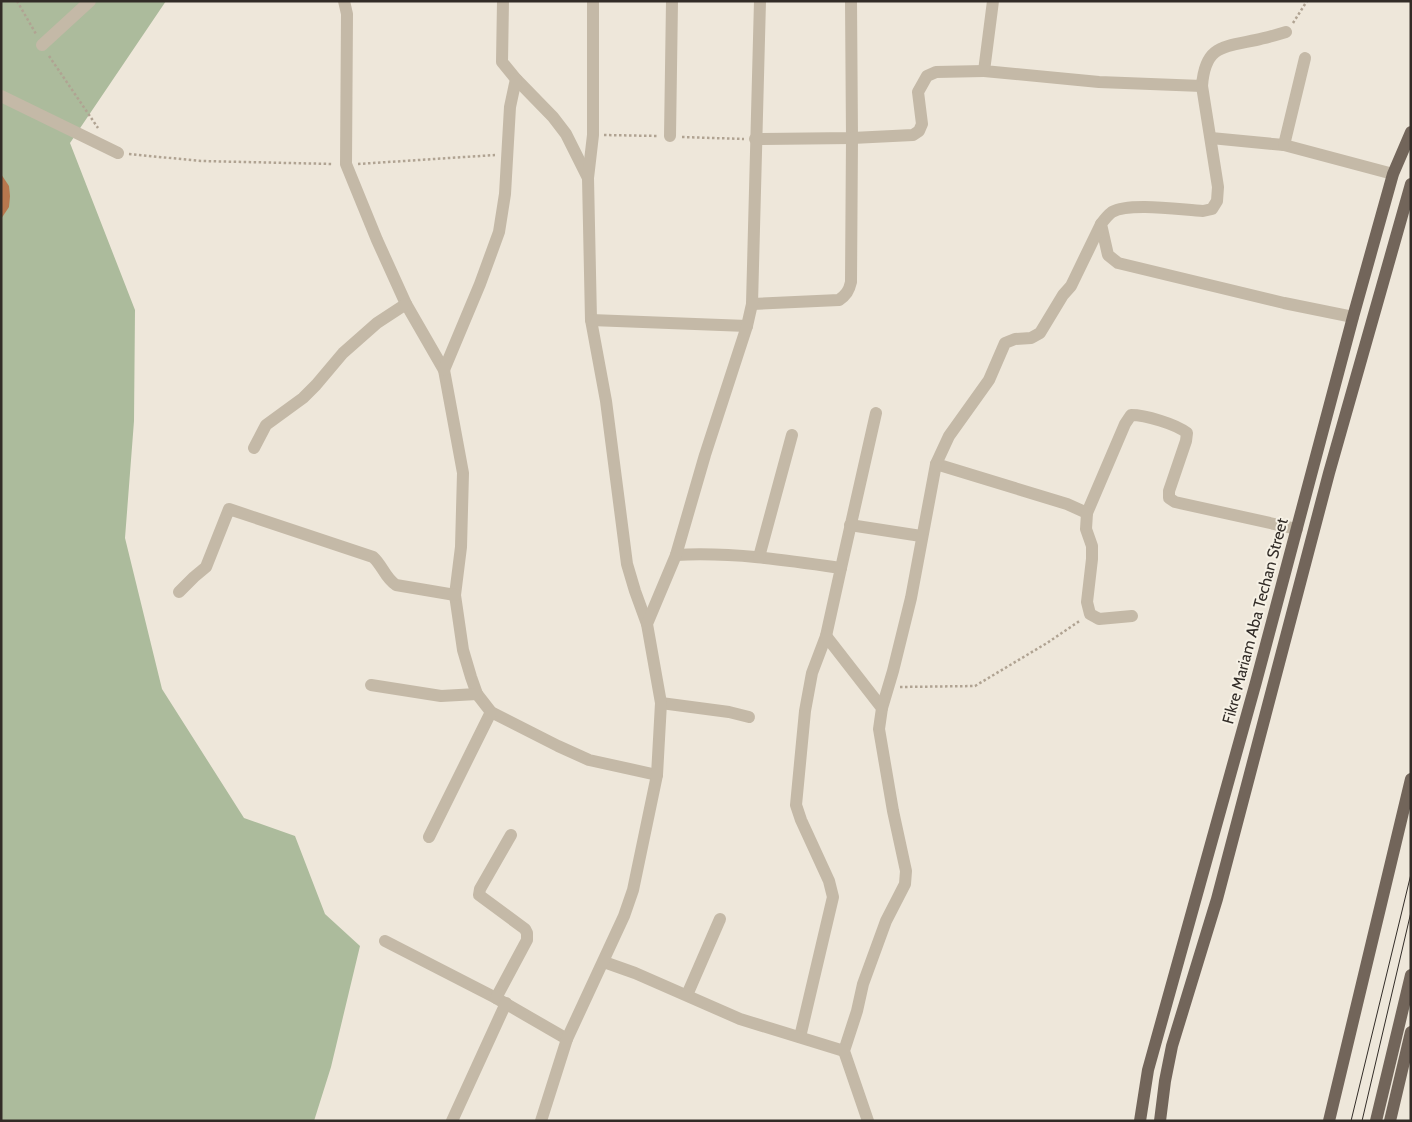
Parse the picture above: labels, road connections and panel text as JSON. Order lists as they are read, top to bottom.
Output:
{
  "streets": {
    "main road": ["Fikre Mariam Aba Techan Street"]
  }
}
